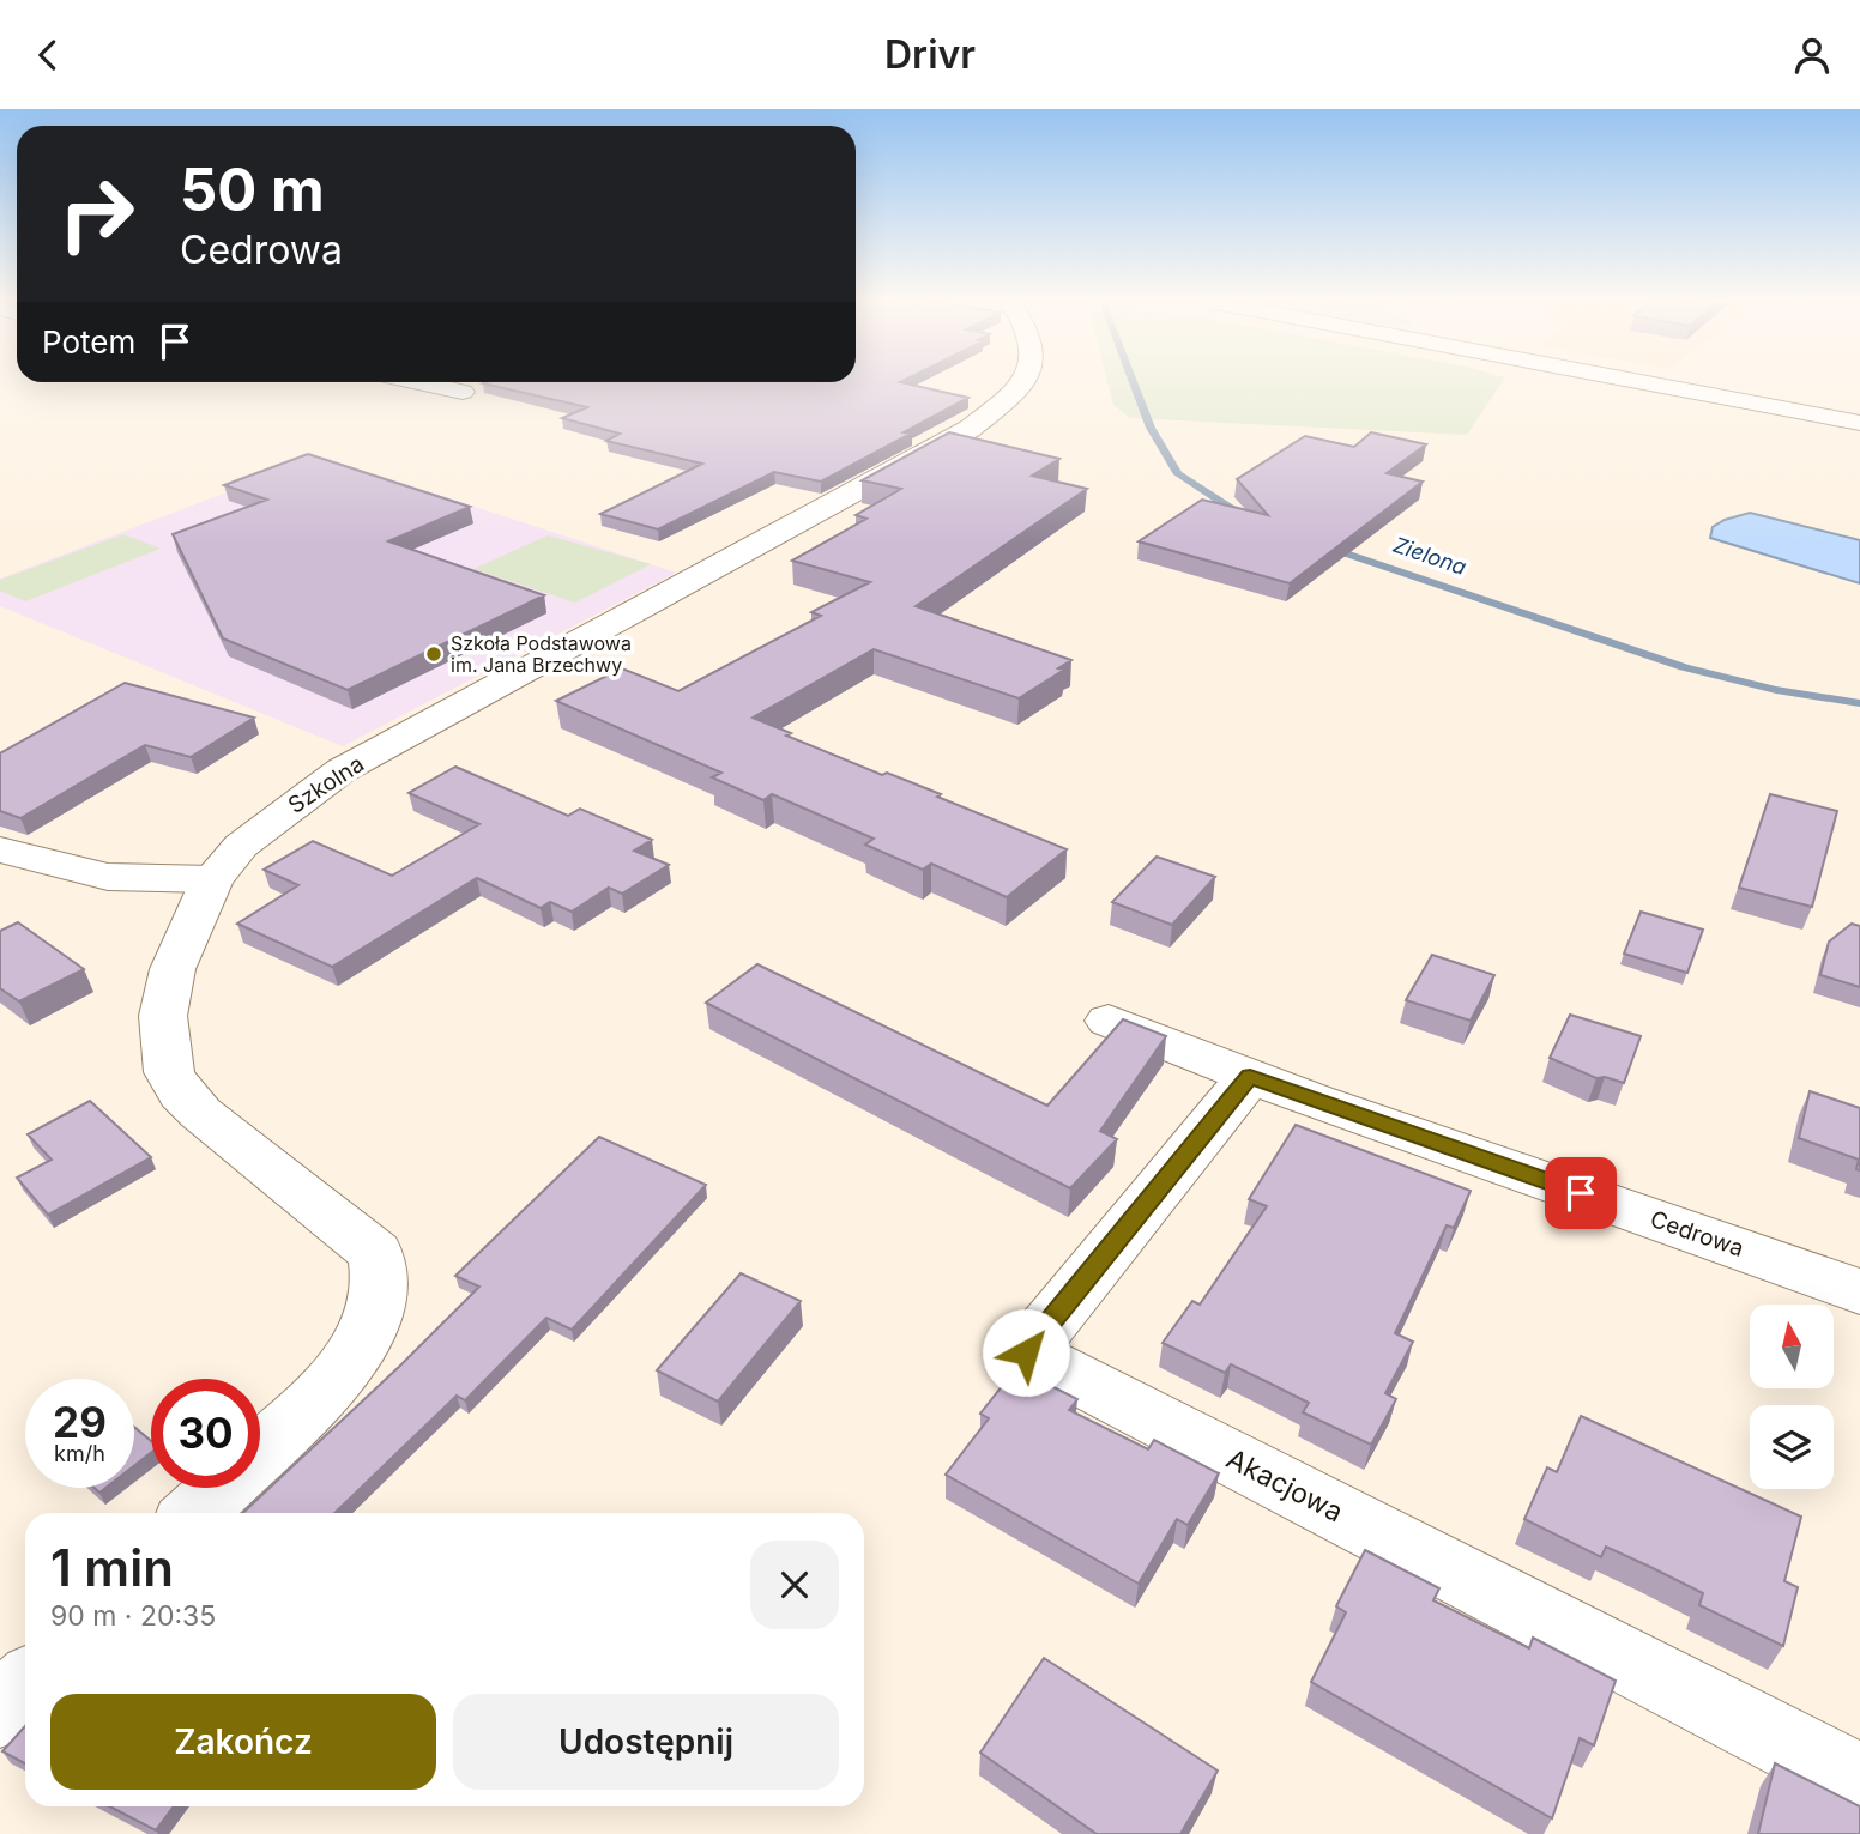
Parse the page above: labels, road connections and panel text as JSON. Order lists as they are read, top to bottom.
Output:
{
  "streets": {
    "street": ["Szkolna", "Cedrowa", "Akacjowa"]
  },
  "crossings": [
    ["Cedrowa", "Akacjowa"]
  ],
  "water": ["Zielona"],
  "places": ["Szkoła Podstawowa im. Jana Brzechwy"],
  "north": "top",
  "page": {
    "header": "Drivr",
    "turn": ["50 m", "Cedrowa"],
    "then": "Potem",
    "speed": "29 km/h",
    "limit": "30",
    "heading": ["1 min", "90 m · 20:35"],
    "buttons": ["Zakończ", "Udostępnij"]
  }
}
